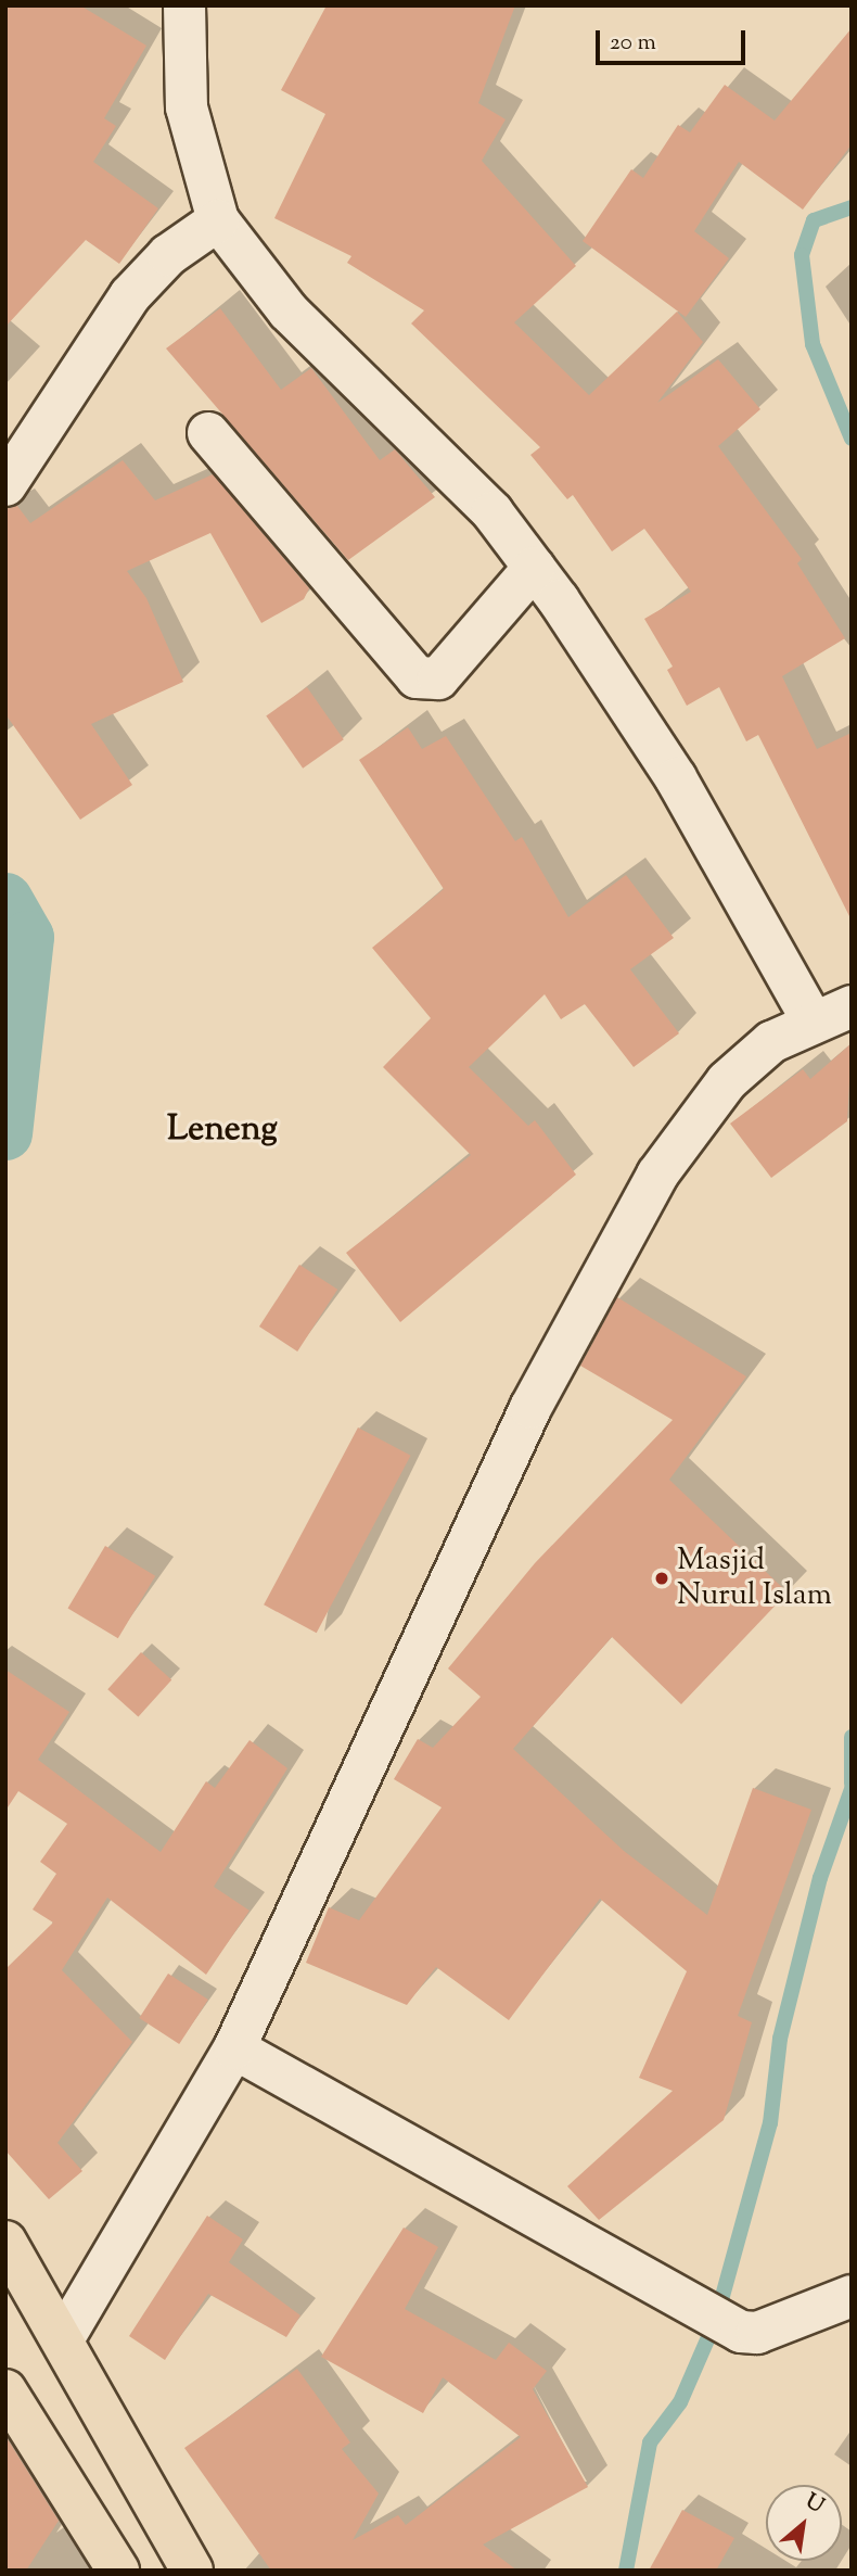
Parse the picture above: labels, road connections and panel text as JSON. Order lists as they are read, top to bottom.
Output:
{
  "districts": ["Leneng"],
  "places": ["Masjid Nurul Islam"],
  "scale_bar": "20 m",
  "north": "top right"
}
